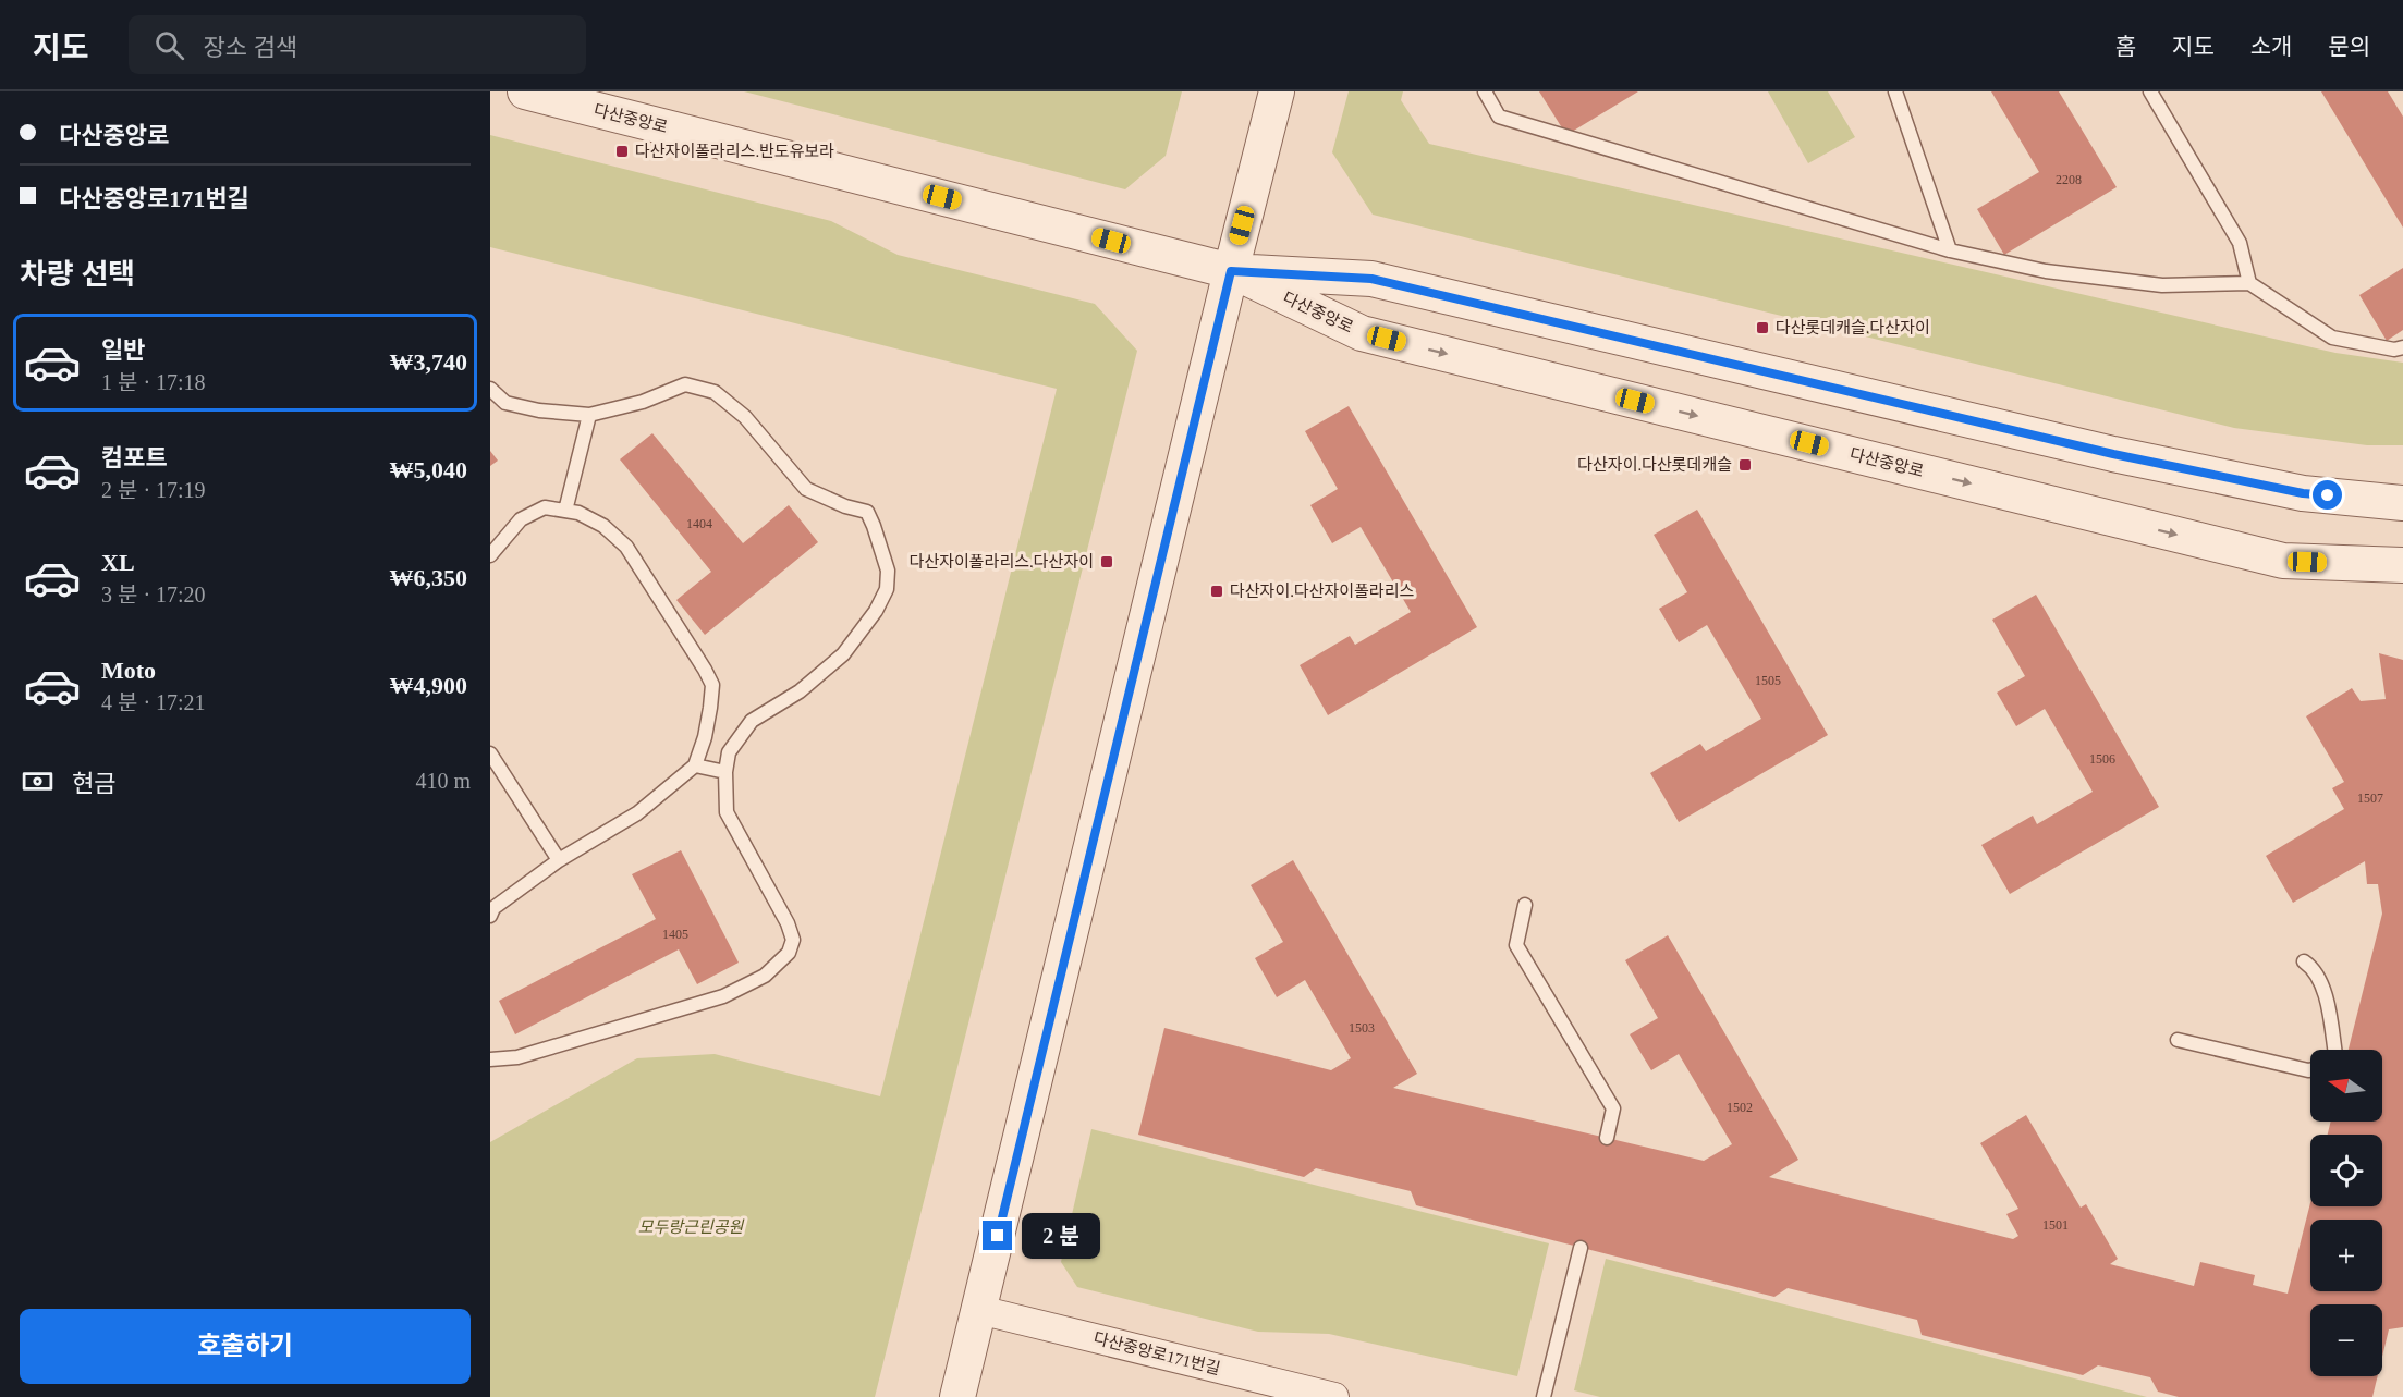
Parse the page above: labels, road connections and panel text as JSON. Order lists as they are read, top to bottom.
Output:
{
  "streets": {
    "street": ["다산중앙로", "다산중앙로171번길"]
  },
  "parks": ["모두랑근린공원"],
  "places": {
    "transit": [
      "다산자이폴라리스.반도유보라",
      "다산롯데캐슬.다산자이",
      "다산자이.다산롯데캐슬",
      "다산자이폴라리스.다산자이",
      "다산자이.다산자이폴라리스"
    ]
  },
  "house_numbers": [
    "2208",
    "1404",
    "1505",
    "1506",
    "1507",
    "1405",
    "1503",
    "1502",
    "1501"
  ],
  "north": "left",
  "page": {
    "header": "지도",
    "search": "장소 검색",
    "nav": [
      "홈",
      "지도",
      "소개",
      "문의"
    ],
    "banner": ["다산중앙로", "다산중앙로171번길"],
    "heading": "차량 선택",
    "list": [
      {
        "name": "일반",
        "note": "1 분 · 17:18",
        "value": "₩3,740"
      },
      {
        "name": "컴포트",
        "note": "2 분 · 17:19",
        "value": "₩5,040"
      },
      {
        "name": "XL",
        "note": "3 분 · 17:20",
        "value": "₩6,350"
      },
      {
        "name": "Moto",
        "note": "4 분 · 17:21",
        "value": "₩4,900"
      }
    ],
    "pay": ["현금", "410 m"],
    "map_buttons": ["+", "−"],
    "bubble": "2 분",
    "buttons": "호출하기"
  }
}
